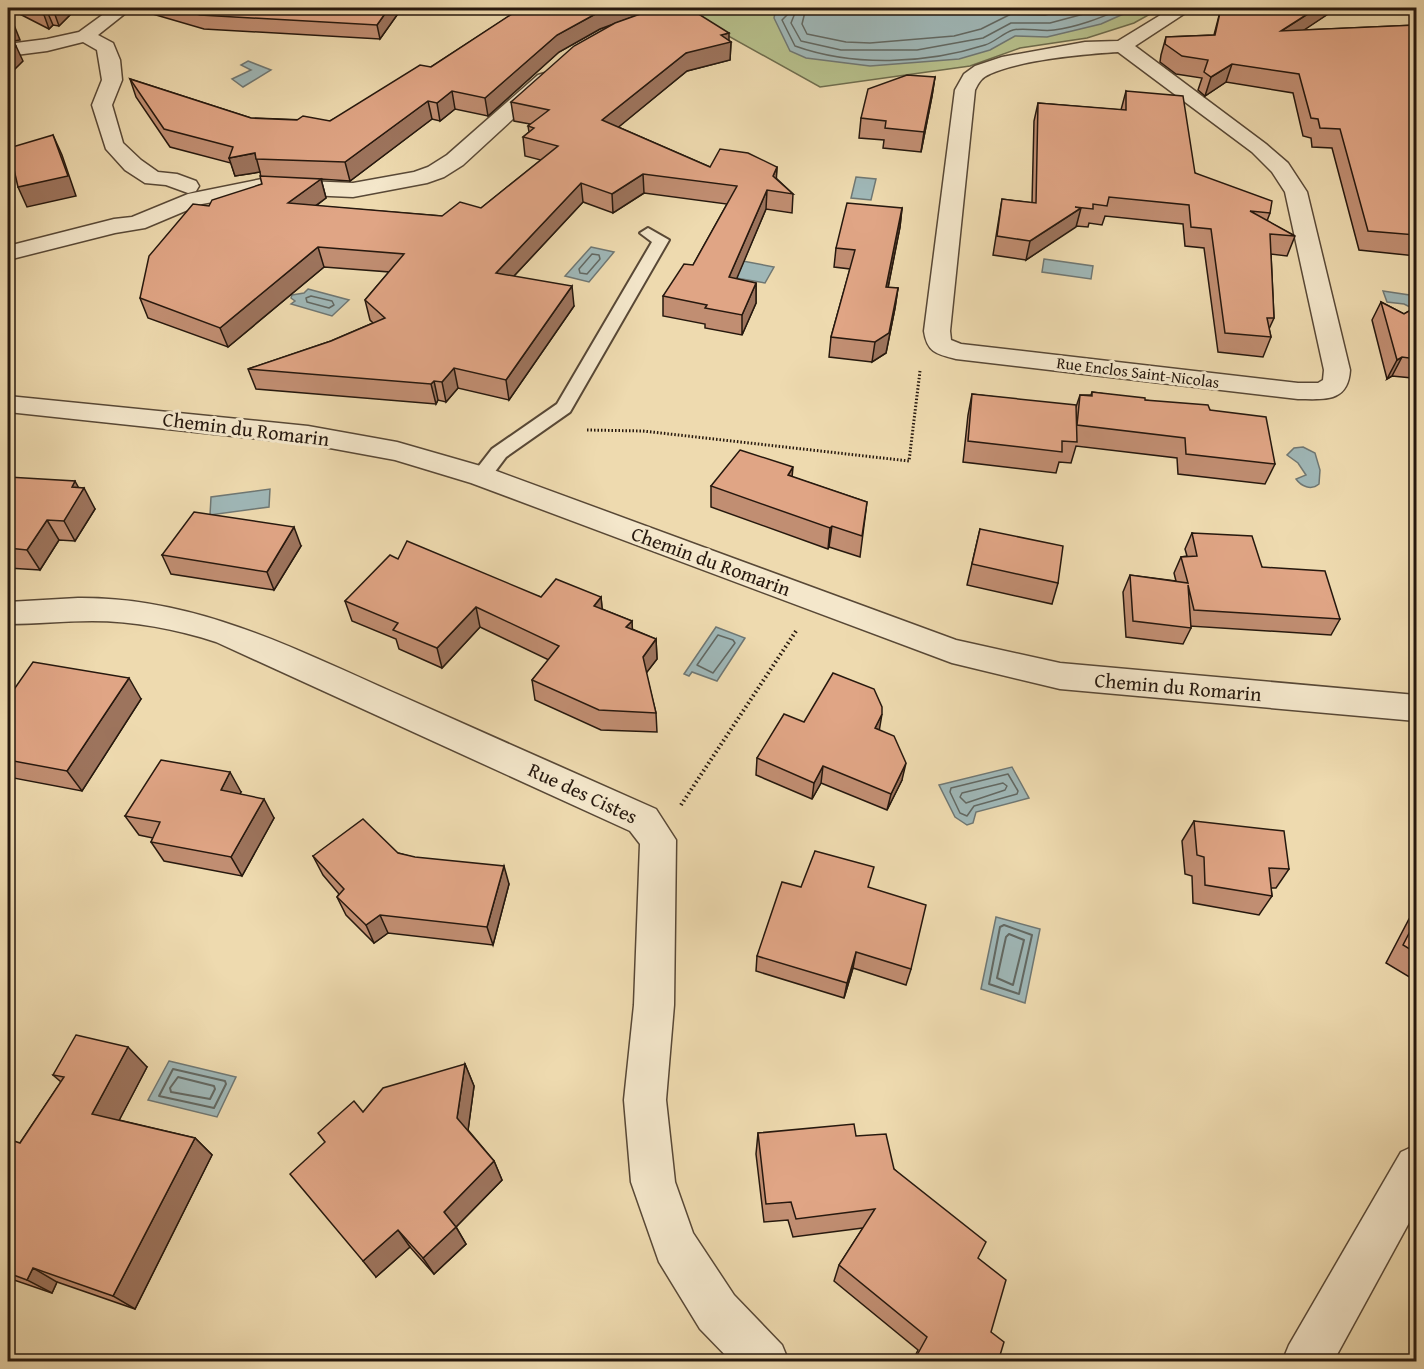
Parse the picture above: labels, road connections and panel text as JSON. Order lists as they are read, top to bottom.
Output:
{
  "streets": {
    "street": ["Rue Enclos Saint-Nicolas", "Chemin du Romarin", "Rue des Cistes"]
  }
}
